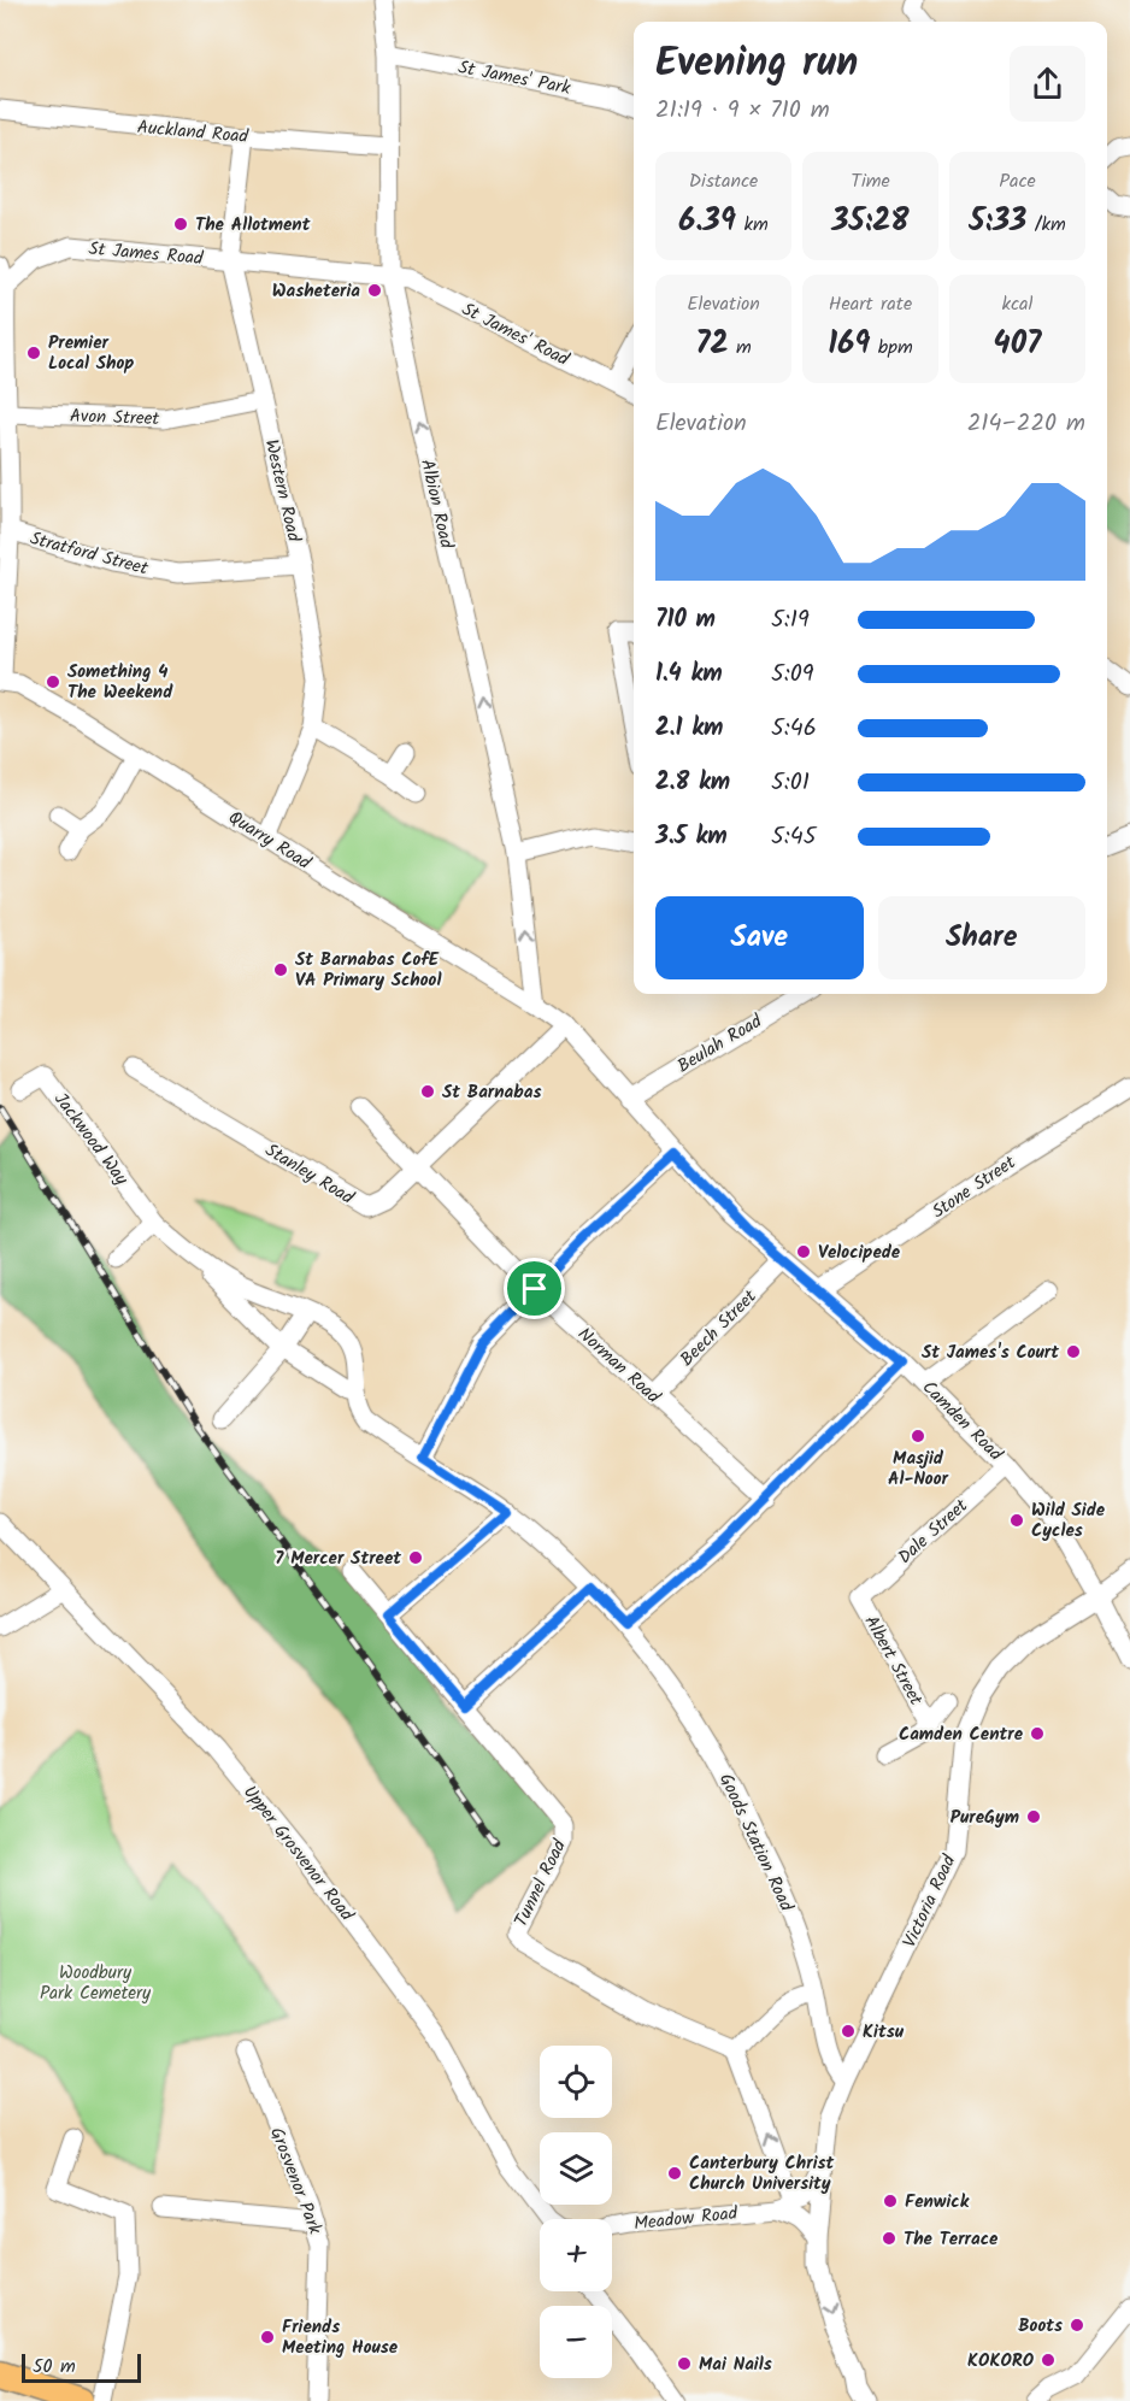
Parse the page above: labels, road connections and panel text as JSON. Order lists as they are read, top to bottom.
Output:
{
  "streets": {
    "street": [
      "St James' Park",
      "Auckland Road",
      "St James Road",
      "St James' Road",
      "Avon Street",
      "Western Road",
      "Albion Road",
      "Stratford Street",
      "Quarry Road",
      "Beulah Road",
      "Jackwood Way",
      "Stanley Road",
      "Stone Street",
      "Beech Street",
      "Norman Road",
      "Camden Road",
      "Dale Street",
      "Albert Street",
      "Goods Station Road",
      "Upper Grosvenor Road",
      "Tunnel Road",
      "Victoria Road",
      "Grosvenor Park",
      "Meadow Road"
    ]
  },
  "crossings": [
    ["St James' Park", "Albion Road"],
    ["Auckland Road", "Western Road"],
    ["Auckland Road", "Albion Road"],
    ["St James Road", "St James' Road"],
    ["St James Road", "Western Road"],
    ["St James Road", "Albion Road"],
    ["St James' Road", "Albion Road"],
    ["Avon Street", "Western Road"],
    ["Western Road", "Stratford Street"],
    ["Western Road", "Quarry Road"],
    ["Albion Road", "Quarry Road"],
    ["Albion Road", "Camden Road"],
    ["Quarry Road", "Camden Road"],
    ["Beulah Road", "Camden Road"],
    ["Jackwood Way", "Goods Station Road"],
    ["Stanley Road", "Norman Road"],
    ["Stanley Road", "Camden Road"],
    ["Stone Street", "Camden Road"],
    ["Beech Street", "Norman Road"],
    ["Beech Street", "Camden Road"],
    ["Camden Road", "Dale Street"],
    ["Camden Road", "Victoria Road"],
    ["Dale Street", "Albert Street"],
    ["Goods Station Road", "Victoria Road"]
  ],
  "one_way": ["Albion Road"],
  "parks": ["Woodbury Park Cemetery"],
  "places": [
    "The Allotment",
    "Washeteria",
    "Premier Local Shop",
    "Something 4 The Weekend",
    "St Barnabas CofE VA Primary School",
    "St Barnabas",
    "Velocipede",
    "St James's Court",
    "Masjid Al-Noor",
    "Wild Side Cycles",
    "7 Mercer Street",
    "Camden Centre",
    "PureGym",
    "Kitsu",
    "Canterbury Christ Church University",
    "Fenwick",
    "The Terrace",
    "Boots",
    "Friends Meeting House",
    "KOKORO",
    "Mai Nails"
  ],
  "scale_bar": "50 m",
  "page": {
    "heading": ["Evening run", "21:19 · 9 × 710 m"],
    "stats": [
      ["Distance", "6.39 km"],
      ["Time", "35:28"],
      ["Pace", "5:33 /km"],
      ["Elevation", "72 m"],
      ["Heart rate", "169 bpm"],
      ["kcal", "407"]
    ],
    "chart": ["Elevation", "214–220 m"],
    "list": [
      {
        "name": "710 m",
        "note": "5:19"
      },
      {
        "name": "1.4 km",
        "note": "5:09"
      },
      {
        "name": "2.1 km",
        "note": "5:46"
      },
      {
        "name": "2.8 km",
        "note": "5:01"
      },
      {
        "name": "3.5 km",
        "note": "5:45"
      }
    ],
    "buttons": ["Save", "Share"],
    "map_buttons": ["+", "−"],
    "scale": "50 m"
  }
}
